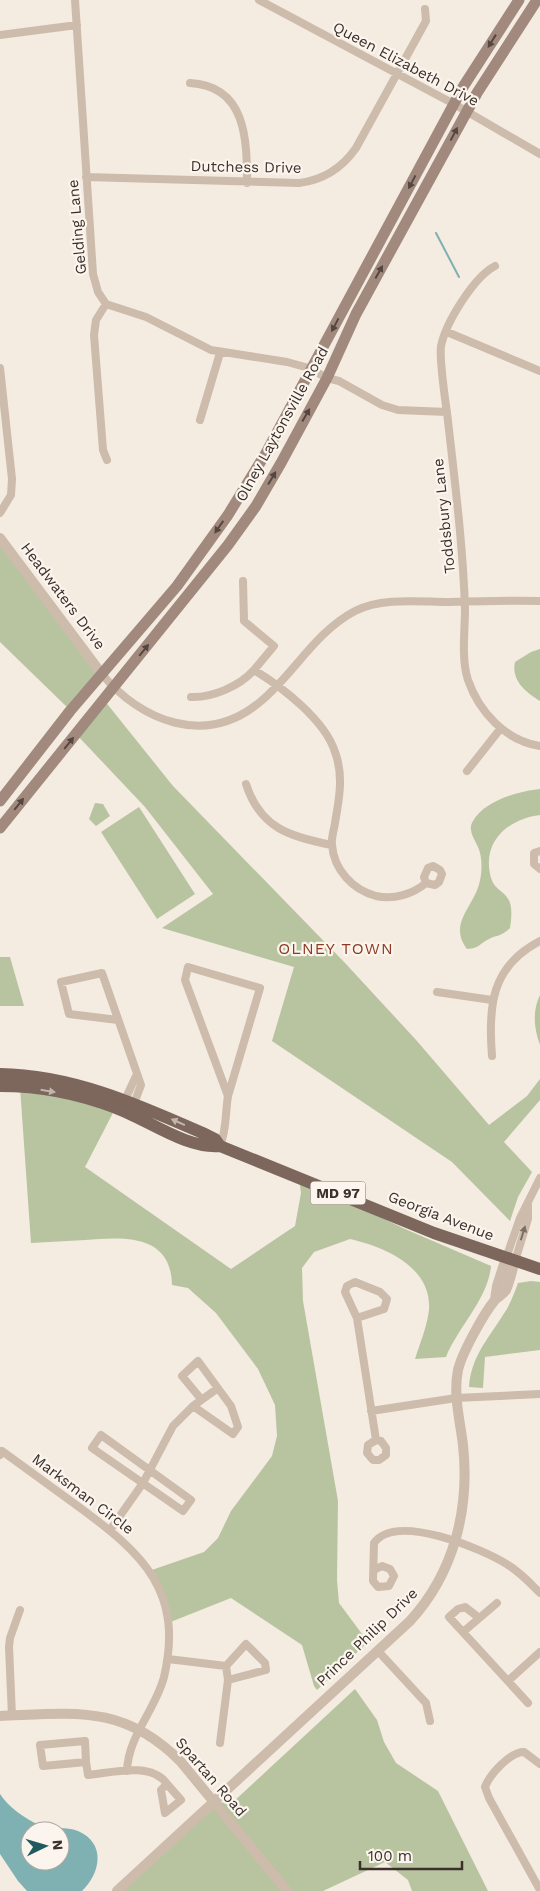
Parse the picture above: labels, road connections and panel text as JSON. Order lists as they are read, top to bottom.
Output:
{
  "streets": {
    "main road": ["Olney Laytonsville Road", "MD 97", "Georgia Avenue"],
    "street": [
      "Queen Elizabeth Drive",
      "Dutchess Drive",
      "Gelding Lane",
      "Toddsbury Lane",
      "Headwaters Drive",
      "Marksman Circle",
      "Prince Philip Drive",
      "Spartan Road"
    ]
  },
  "crossings": [
    ["Queen Elizabeth Drive", "Dutchess Drive"],
    ["Queen Elizabeth Drive", "Olney Laytonsville Road"],
    ["Dutchess Drive", "Gelding Lane"],
    ["Olney Laytonsville Road", "Headwaters Drive"],
    ["Georgia Avenue", "Prince Philip Drive"],
    ["Marksman Circle", "Spartan Road"],
    ["Prince Philip Drive", "Spartan Road"]
  ],
  "districts": ["OLNEY TOWN"],
  "scale_bar": "100 m",
  "north": "right"
}
